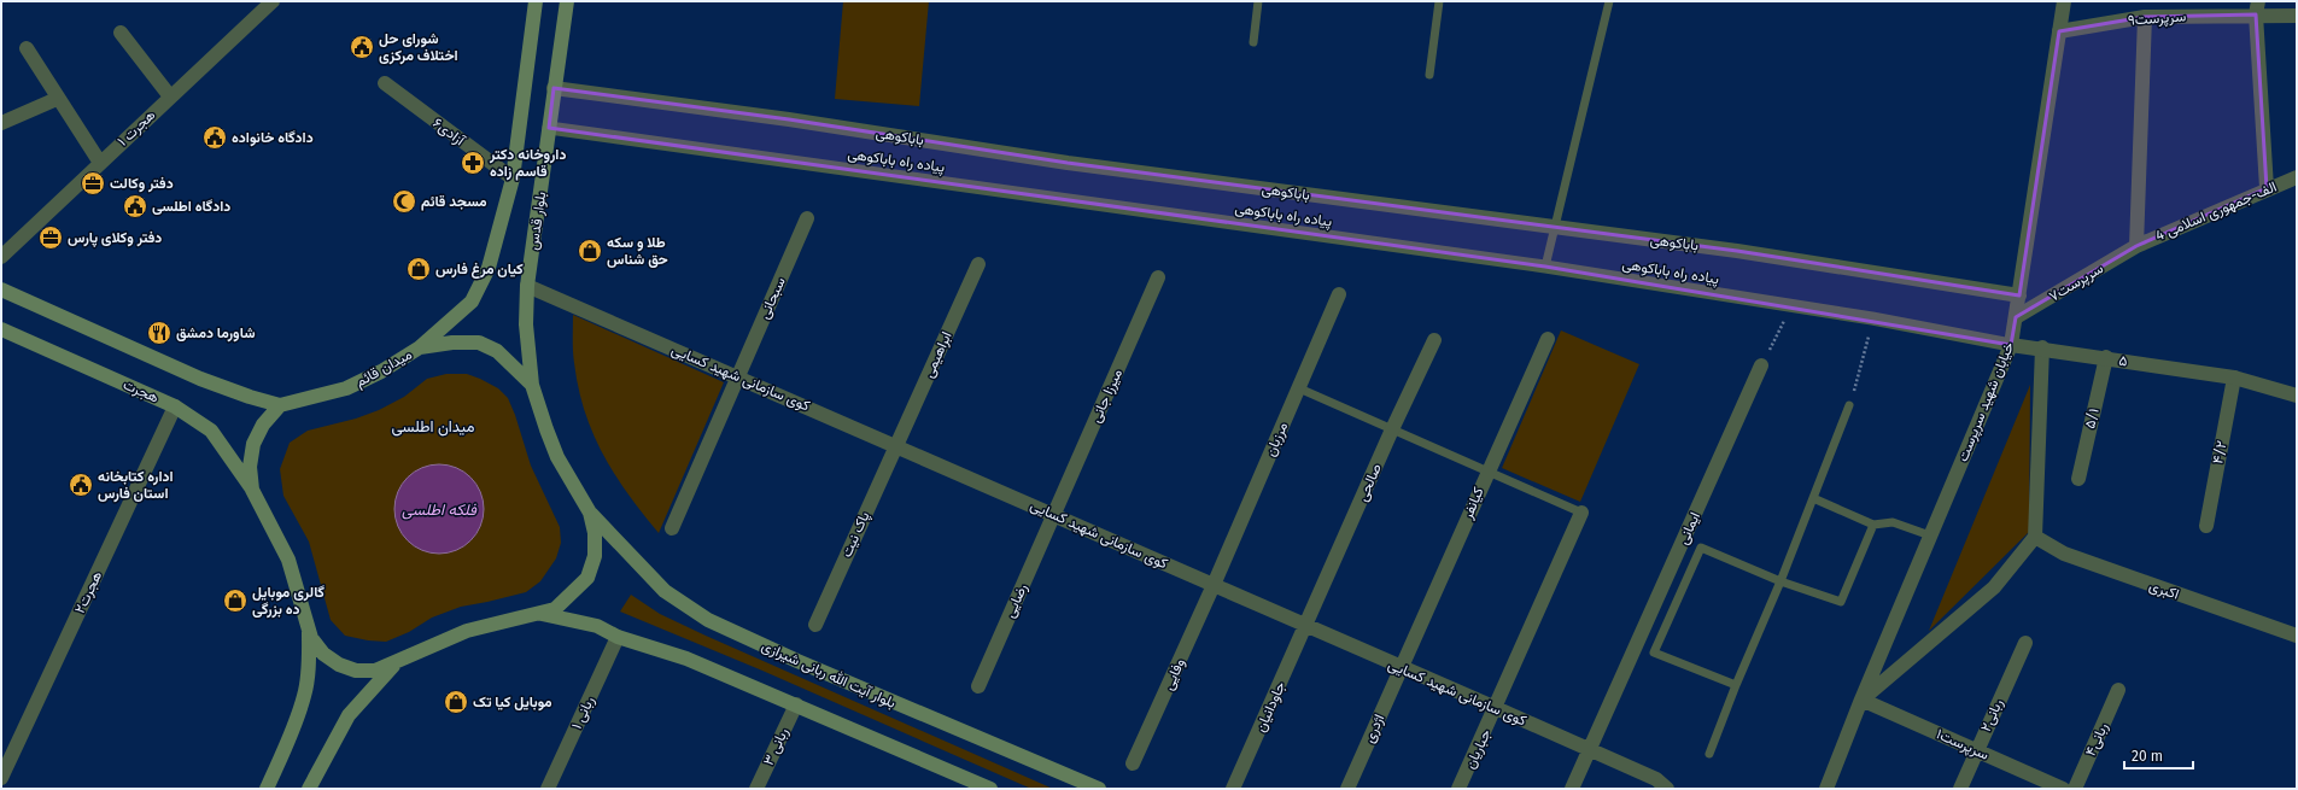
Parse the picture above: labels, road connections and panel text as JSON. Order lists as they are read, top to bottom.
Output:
{
  "streets": {
    "main road": [
      "بلوار قدس",
      "میدان قائم",
      "هجرت",
      "بلوار آیت الله ربانی شیرازی"
    ],
    "street": [
      "سرپرست۹",
      "هجرت ۱",
      "آزادی۶",
      "باباکوهی",
      "پیاده راه باباکوهی",
      "4 الف-جمهوری اسلامی",
      "سرپرست۷",
      "سبحانی",
      "ابراهیمی",
      "۵",
      "کوی سازمانی شهید کسایی",
      "میرزا جانی",
      "خیابان شهید سرپرست",
      "۵/۱",
      "مرزبان",
      "۴/۲",
      "صالحی",
      "کیانفر",
      "ایمانی",
      "پاک نیت",
      "اکبری",
      "هجرت۲",
      "رضایی",
      "وفایی",
      "جاودانیان",
      "ربانی ۱",
      "ربانی۲",
      "اژدری",
      "ربانی۴",
      "سرپرست۱",
      "ربانی ۳",
      "جباریان"
    ]
  },
  "crossings": [
    ["سرپرست۹", "خیابان شهید سرپرست"],
    ["آزادی۶", "بلوار قدس"],
    ["باباکوهی", "بلوار قدس"],
    ["باباکوهی", "خیابان شهید سرپرست"],
    ["پیاده راه باباکوهی", "بلوار قدس"],
    ["پیاده راه باباکوهی", "۵"],
    ["پیاده راه باباکوهی", "خیابان شهید سرپرست"],
    ["4 الف-جمهوری اسلامی", "سرپرست۷"],
    ["بلوار قدس", "میدان قائم"],
    ["بلوار قدس", "کوی سازمانی شهید کسایی"],
    ["سرپرست۷", "خیابان شهید سرپرست"],
    ["سبحانی", "کوی سازمانی شهید کسایی"],
    ["ابراهیمی", "کوی سازمانی شهید کسایی"],
    ["ابراهیمی", "پاک نیت"],
    ["۵", "خیابان شهید سرپرست"],
    ["۵", "۵/۱"],
    ["۵", "۴/۲"],
    ["میدان قائم", "هجرت"],
    ["میدان قائم", "بلوار آیت الله ربانی شیرازی"],
    ["کوی سازمانی شهید کسایی", "میرزا جانی"],
    ["کوی سازمانی شهید کسایی", "مرزبان"],
    ["کوی سازمانی شهید کسایی", "صالحی"],
    ["کوی سازمانی شهید کسایی", "کیانفر"],
    ["کوی سازمانی شهید کسایی", "ایمانی"],
    ["کوی سازمانی شهید کسایی", "پاک نیت"],
    ["کوی سازمانی شهید کسایی", "رضایی"],
    ["کوی سازمانی شهید کسایی", "وفایی"],
    ["کوی سازمانی شهید کسایی", "جاودانیان"],
    ["کوی سازمانی شهید کسایی", "اژدری"],
    ["کوی سازمانی شهید کسایی", "جباریان"],
    ["هجرت", "هجرت۲"],
    ["میرزا جانی", "رضایی"],
    ["خیابان شهید سرپرست", "اکبری"],
    ["خیابان شهید سرپرست", "سرپرست۱"],
    ["مرزبان", "وفایی"],
    ["صالحی", "جاودانیان"],
    ["کیانفر", "اژدری"],
    ["ربانی۲", "سرپرست۱"]
  ],
  "districts": ["میدان اطلسی"],
  "water": ["فلکه اطلسی"],
  "places": {
    "public building": [
      "شورای حل اختلاف مرکزی",
      "دادگاه خانواده",
      "دادگاه اطلسی",
      "اداره کتابخانه استان فارس"
    ],
    "pharmacy": ["داروخانه دکتر قاسم زاده"],
    "office": ["دفتر وکالت", "دفتر وکلای پارس"],
    "mosque": ["مسجد قائم"],
    "shop": [
      "طلا و سکه حق شناس",
      "کیان مرغ فارس",
      "گالری موبایل ده بزرگی",
      "موبایل کیا تک"
    ],
    "restaurant": ["شاورما دمشق"]
  },
  "scale_bar": "20 m"
}
